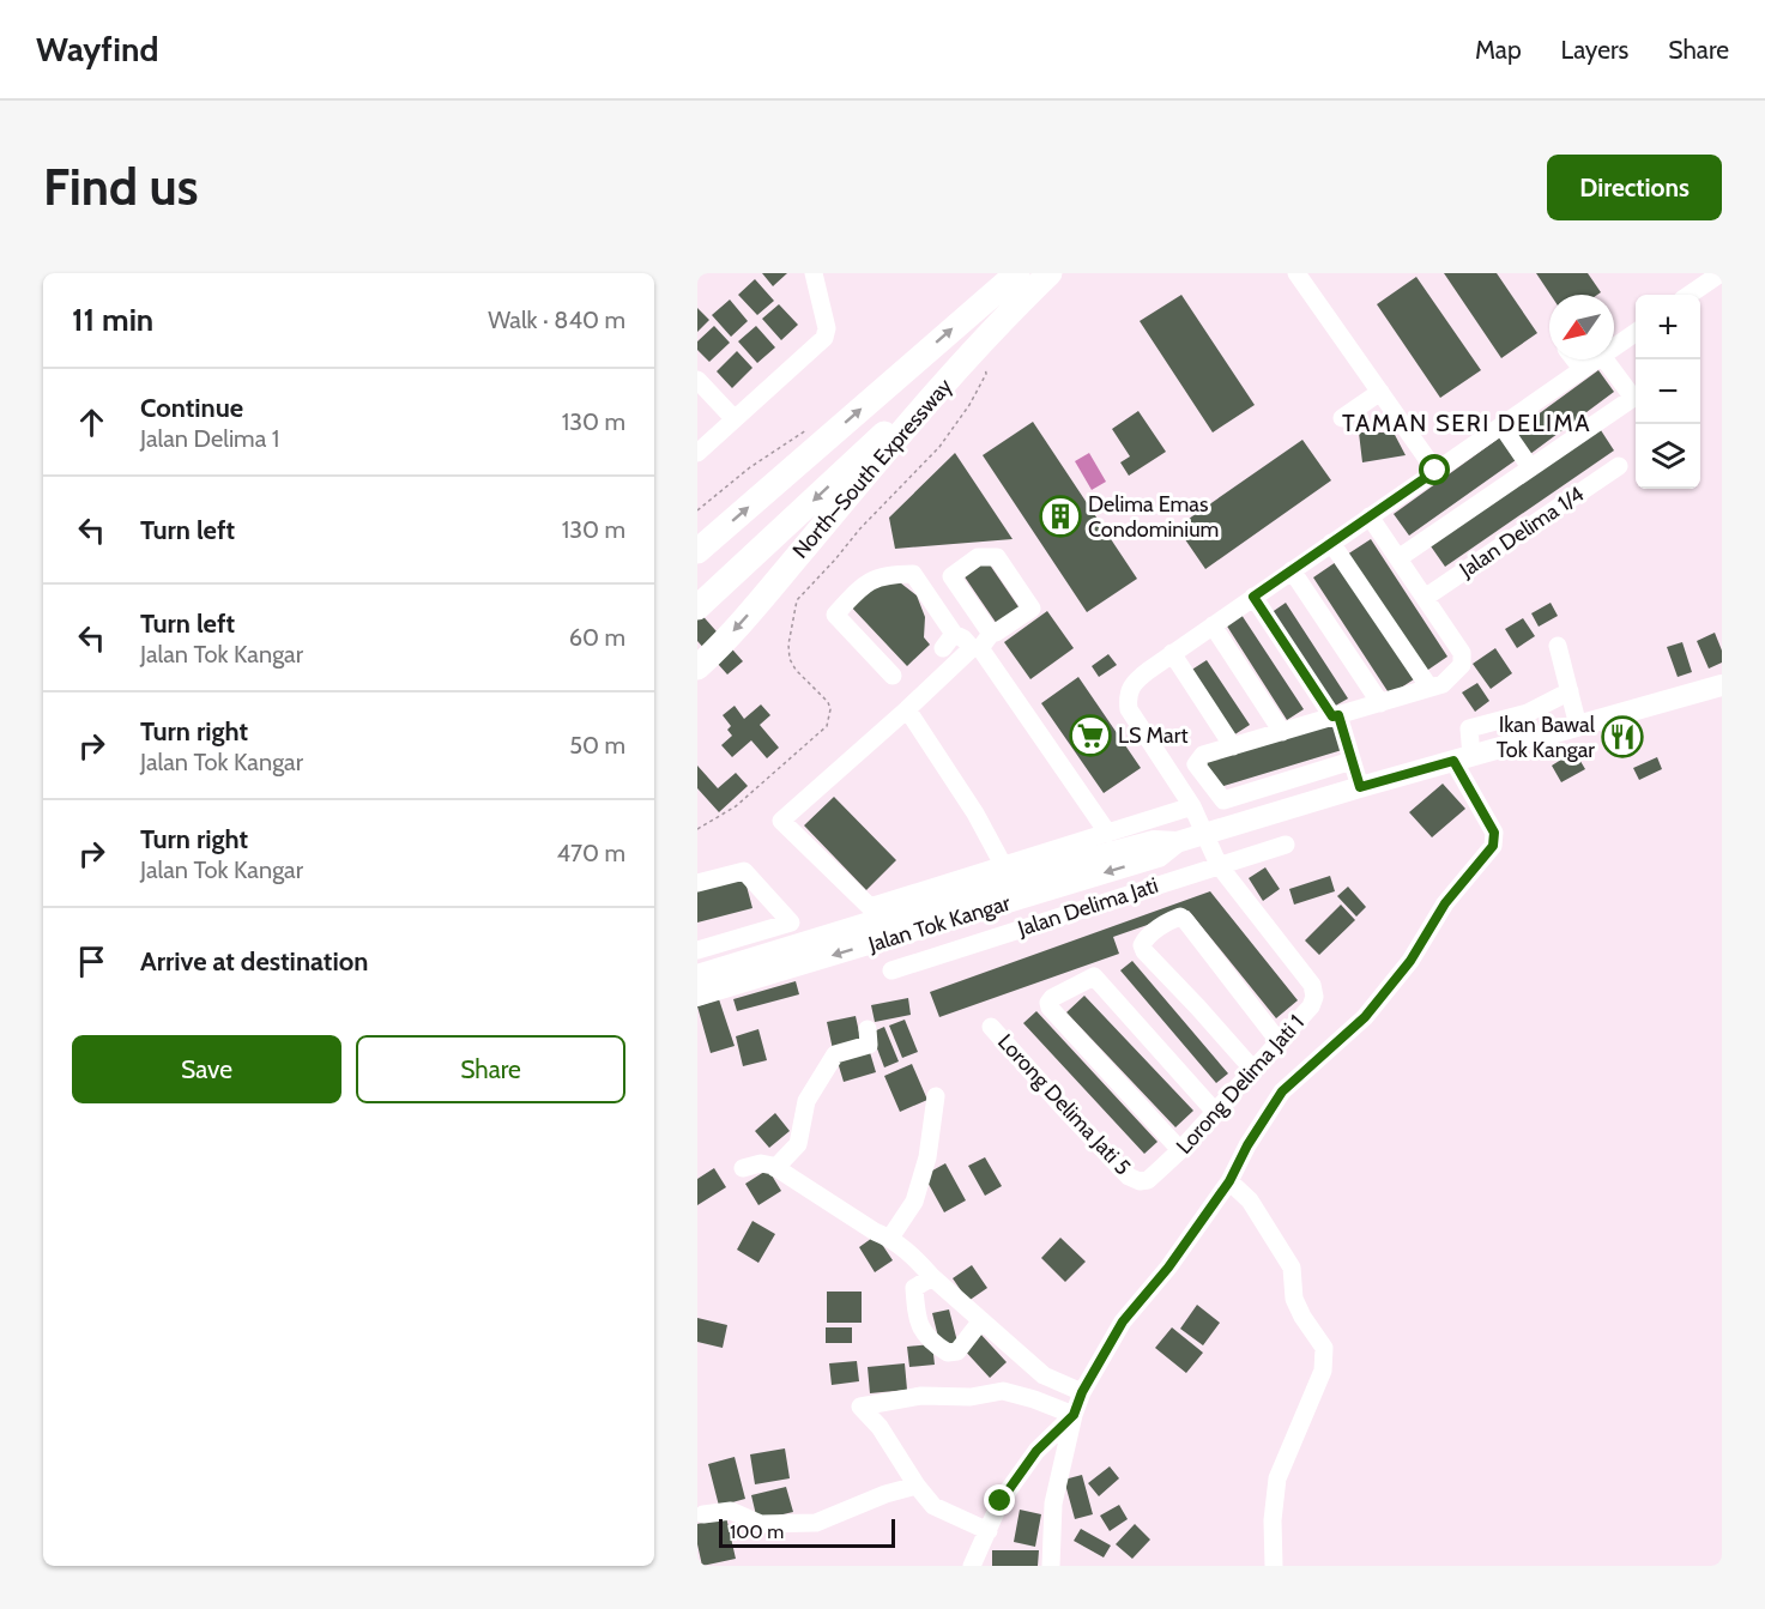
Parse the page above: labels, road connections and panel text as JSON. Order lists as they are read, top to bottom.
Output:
{
  "streets": {
    "highway": ["North–South Expressway"],
    "main road": ["Jalan Tok Kangar"],
    "street": [
      "Jalan Delima 1/4",
      "Jalan Delima Jati",
      "Lorong Delima Jati 1",
      "Lorong Delima Jati 5"
    ]
  },
  "crossings": [
    ["Jalan Delima Jati", "Lorong Delima Jati 1"],
    ["Jalan Tok Kangar", "Lorong Delima Jati 1"],
    ["Lorong Delima Jati 1", "Lorong Delima Jati 5"]
  ],
  "districts": ["TAMAN SERI DELIMA"],
  "places": {
    "building": ["Delima Emas Condominium"],
    "supermarket": ["LS Mart"],
    "restaurant": ["Ikan Bawal Tok Kangar"]
  },
  "scale_bar": "100 m",
  "north": "bottom left",
  "page": {
    "header": "Wayfind",
    "nav": ["Map", "Layers", "Share"],
    "buttons": [
      "Directions",
      ["Save", "Share"]
    ],
    "title": "Find us",
    "heading": ["11 min", "Walk · 840 m"],
    "map_buttons": ["+", "−"],
    "list": [
      ["Continue", "Jalan Delima 1", "130 m"],
      ["Turn left", "130 m"],
      ["Turn left", "Jalan Tok Kangar", "60 m"],
      ["Turn right", "Jalan Tok Kangar", "50 m"],
      ["Turn right", "Jalan Tok Kangar", "470 m"],
      "Arrive at destination"
    ],
    "scale": "100 m"
  }
}
